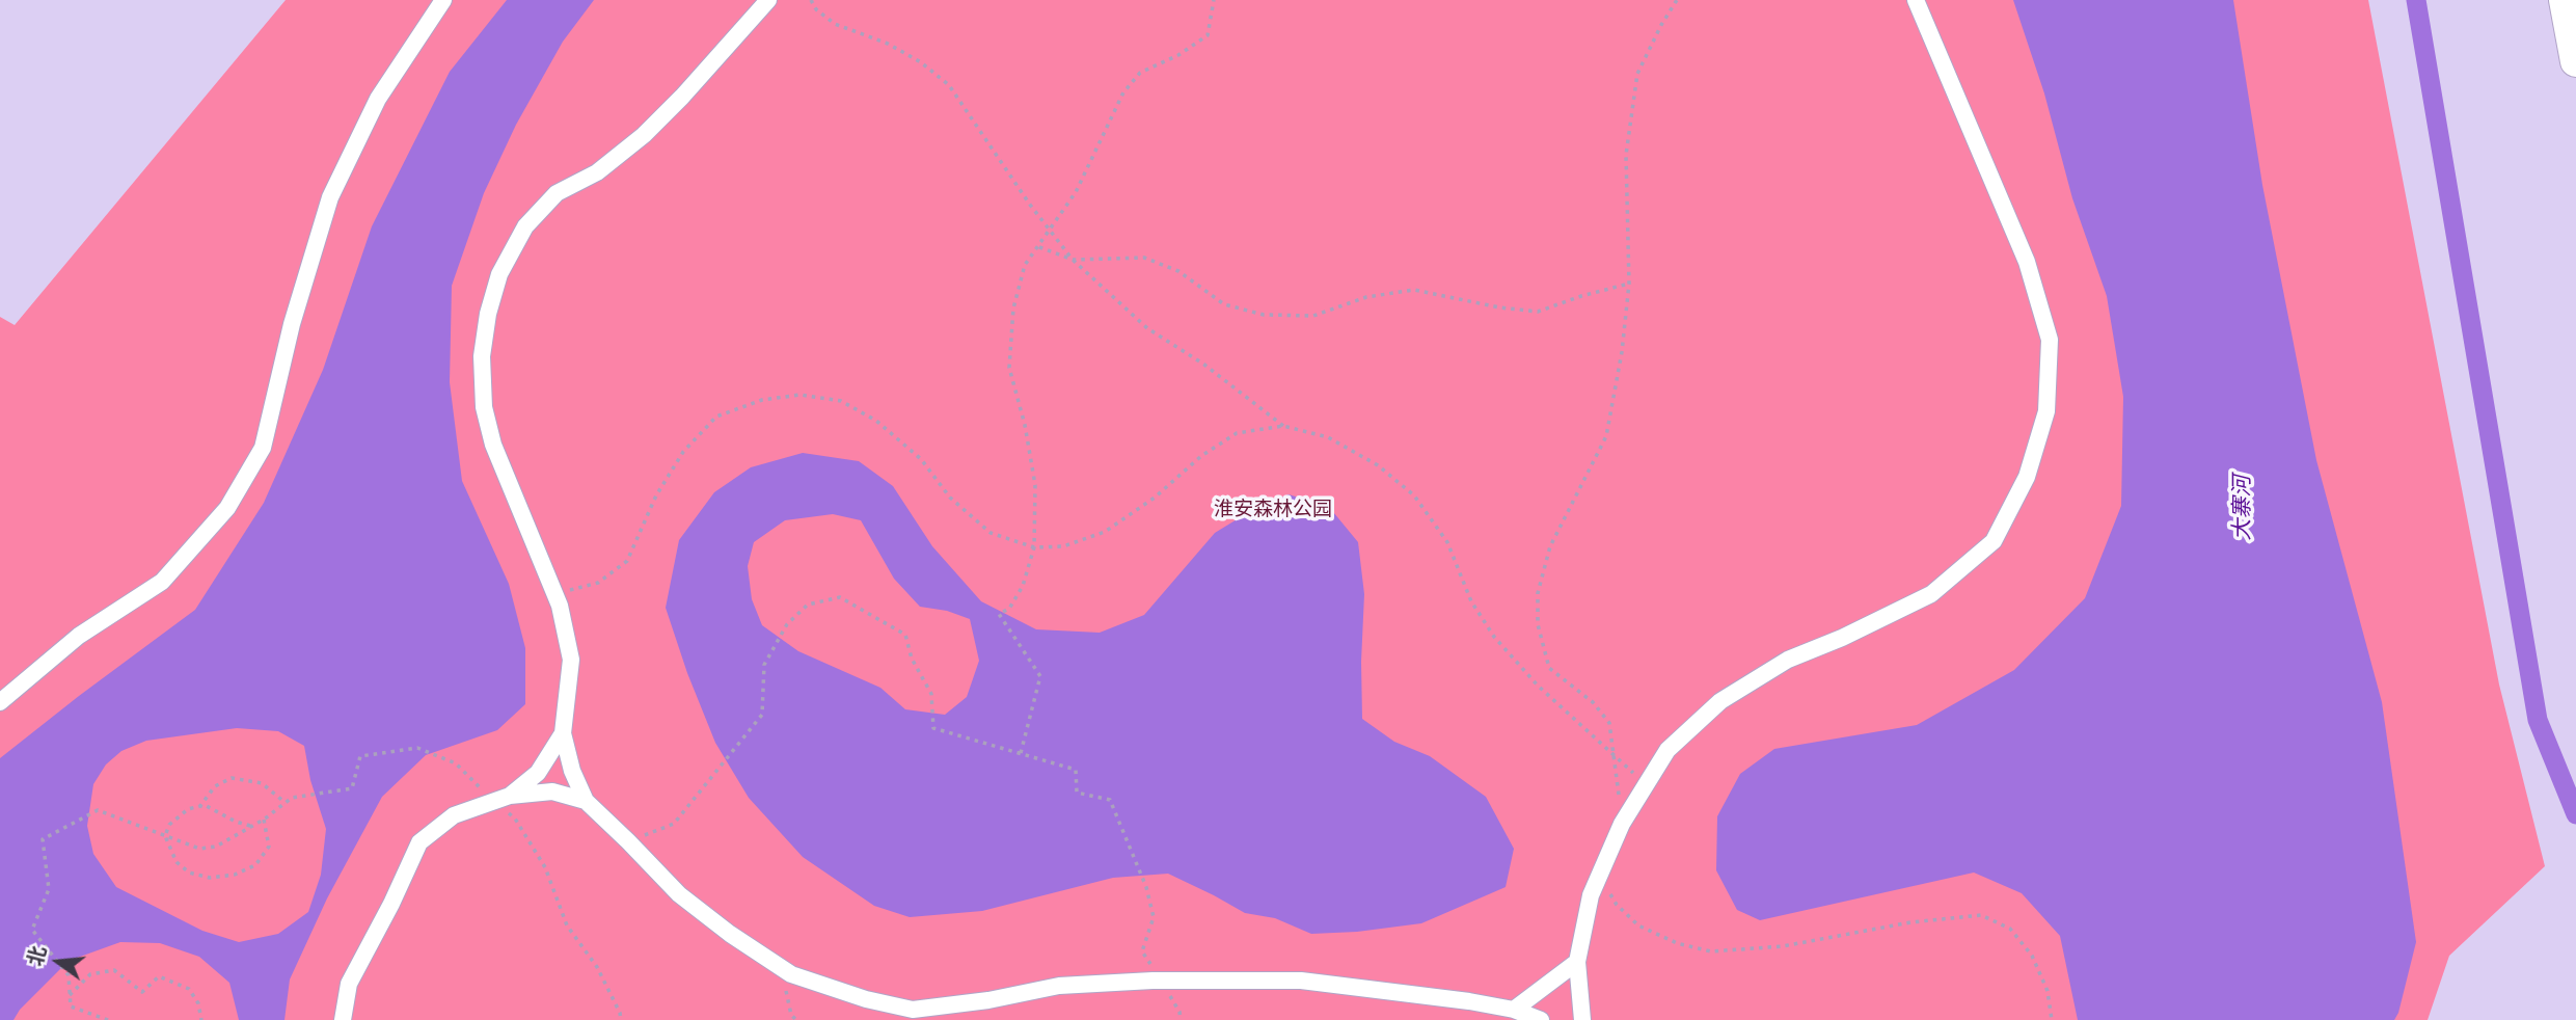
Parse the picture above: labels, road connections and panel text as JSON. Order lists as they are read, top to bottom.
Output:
{
  "water": ["大寨河"],
  "parks": ["淮安森林公园"],
  "north": "left"
}
